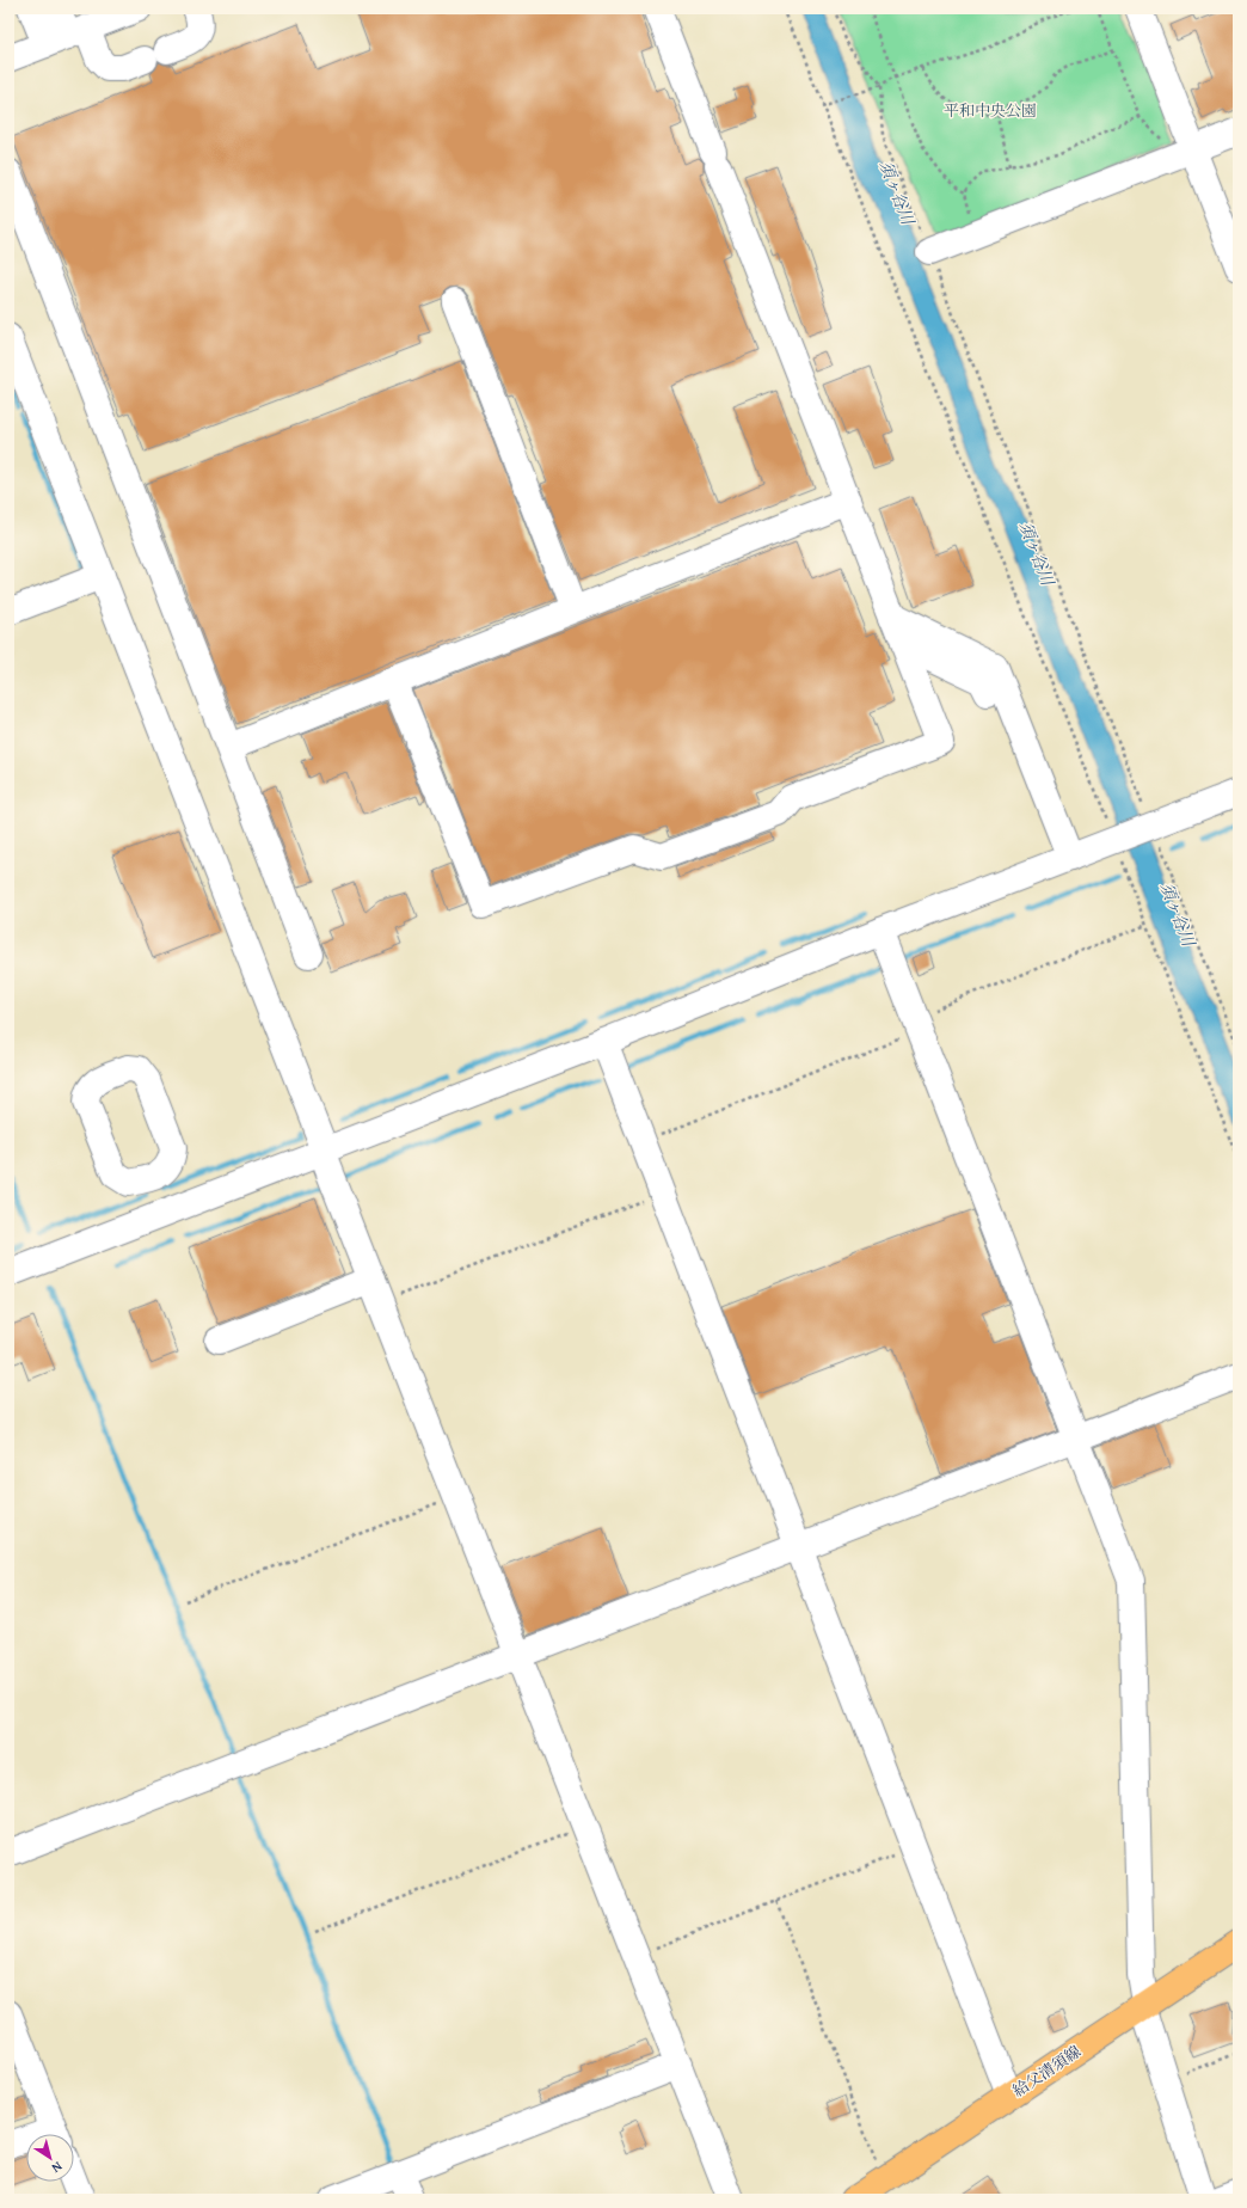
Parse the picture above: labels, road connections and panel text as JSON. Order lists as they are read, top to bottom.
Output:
{
  "streets": {
    "main road": ["給父清須線"]
  },
  "water": ["須ヶ谷川"],
  "parks": ["平和中央公園"],
  "north": "bottom right"
}
